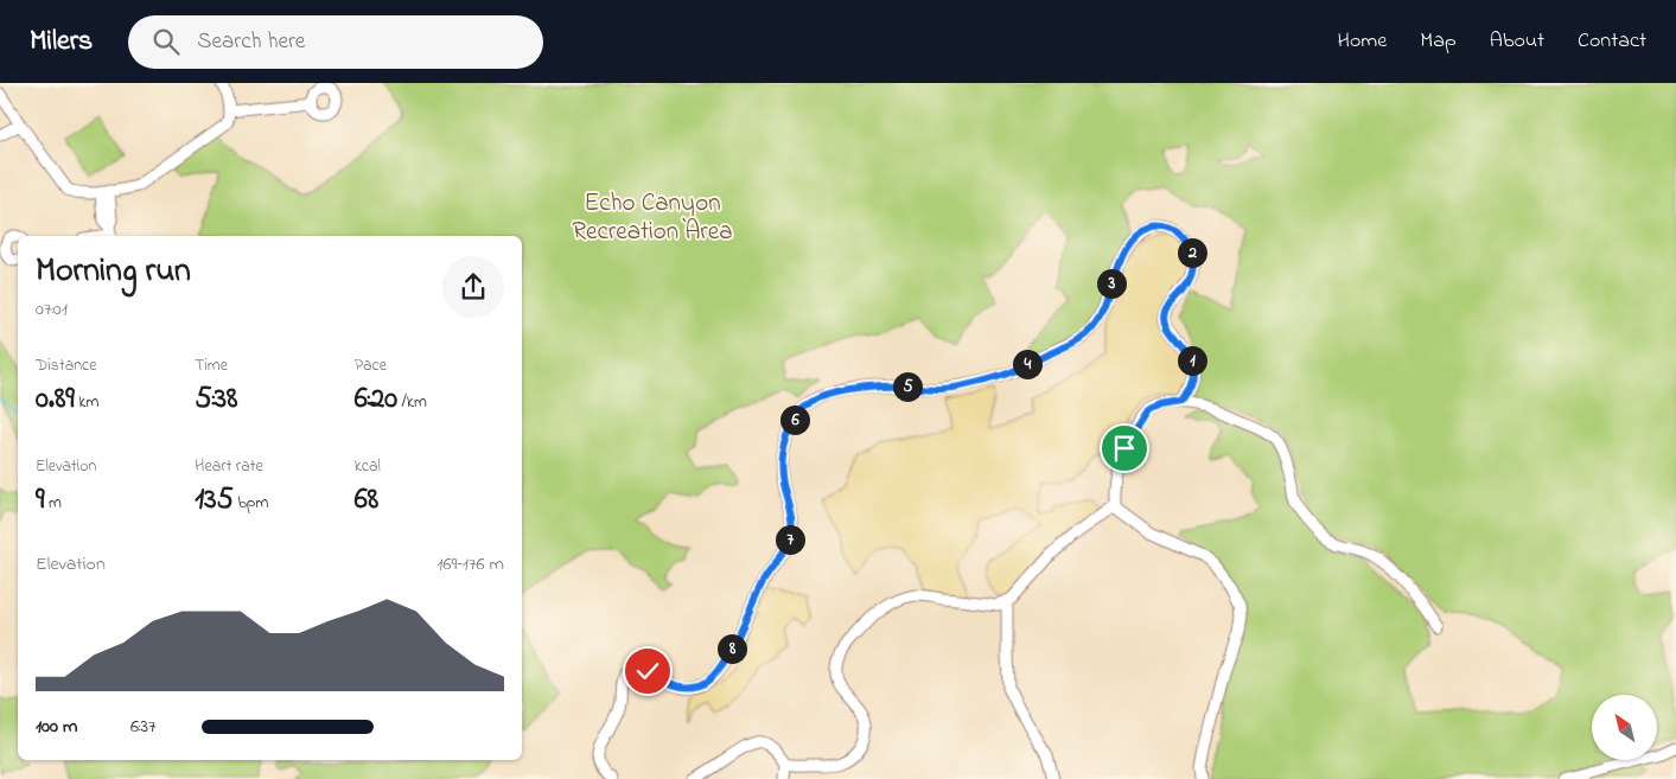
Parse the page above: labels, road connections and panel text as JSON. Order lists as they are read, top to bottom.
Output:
{
  "parks": ["Echo Canyon Recreation Area"],
  "north": "top left",
  "page": {
    "header": "Milers",
    "search": "Search here",
    "nav": [
      "Home",
      "Map",
      "About",
      "Contact"
    ],
    "heading": ["Morning run", "07:01"],
    "pins": [
      "2",
      "3",
      "1",
      "4",
      "5",
      "6",
      "7",
      "8"
    ],
    "stats": [
      ["Distance", "0.89 km"],
      ["Time", "5:38"],
      ["Pace", "6:20 /km"],
      ["Elevation", "9 m"],
      ["Heart rate", "135 bpm"],
      ["kcal", "68"]
    ],
    "chart": ["Elevation", "169–176 m"],
    "list": [
      {
        "name": "100 m",
        "note": "6:37"
      }
    ]
  }
}
